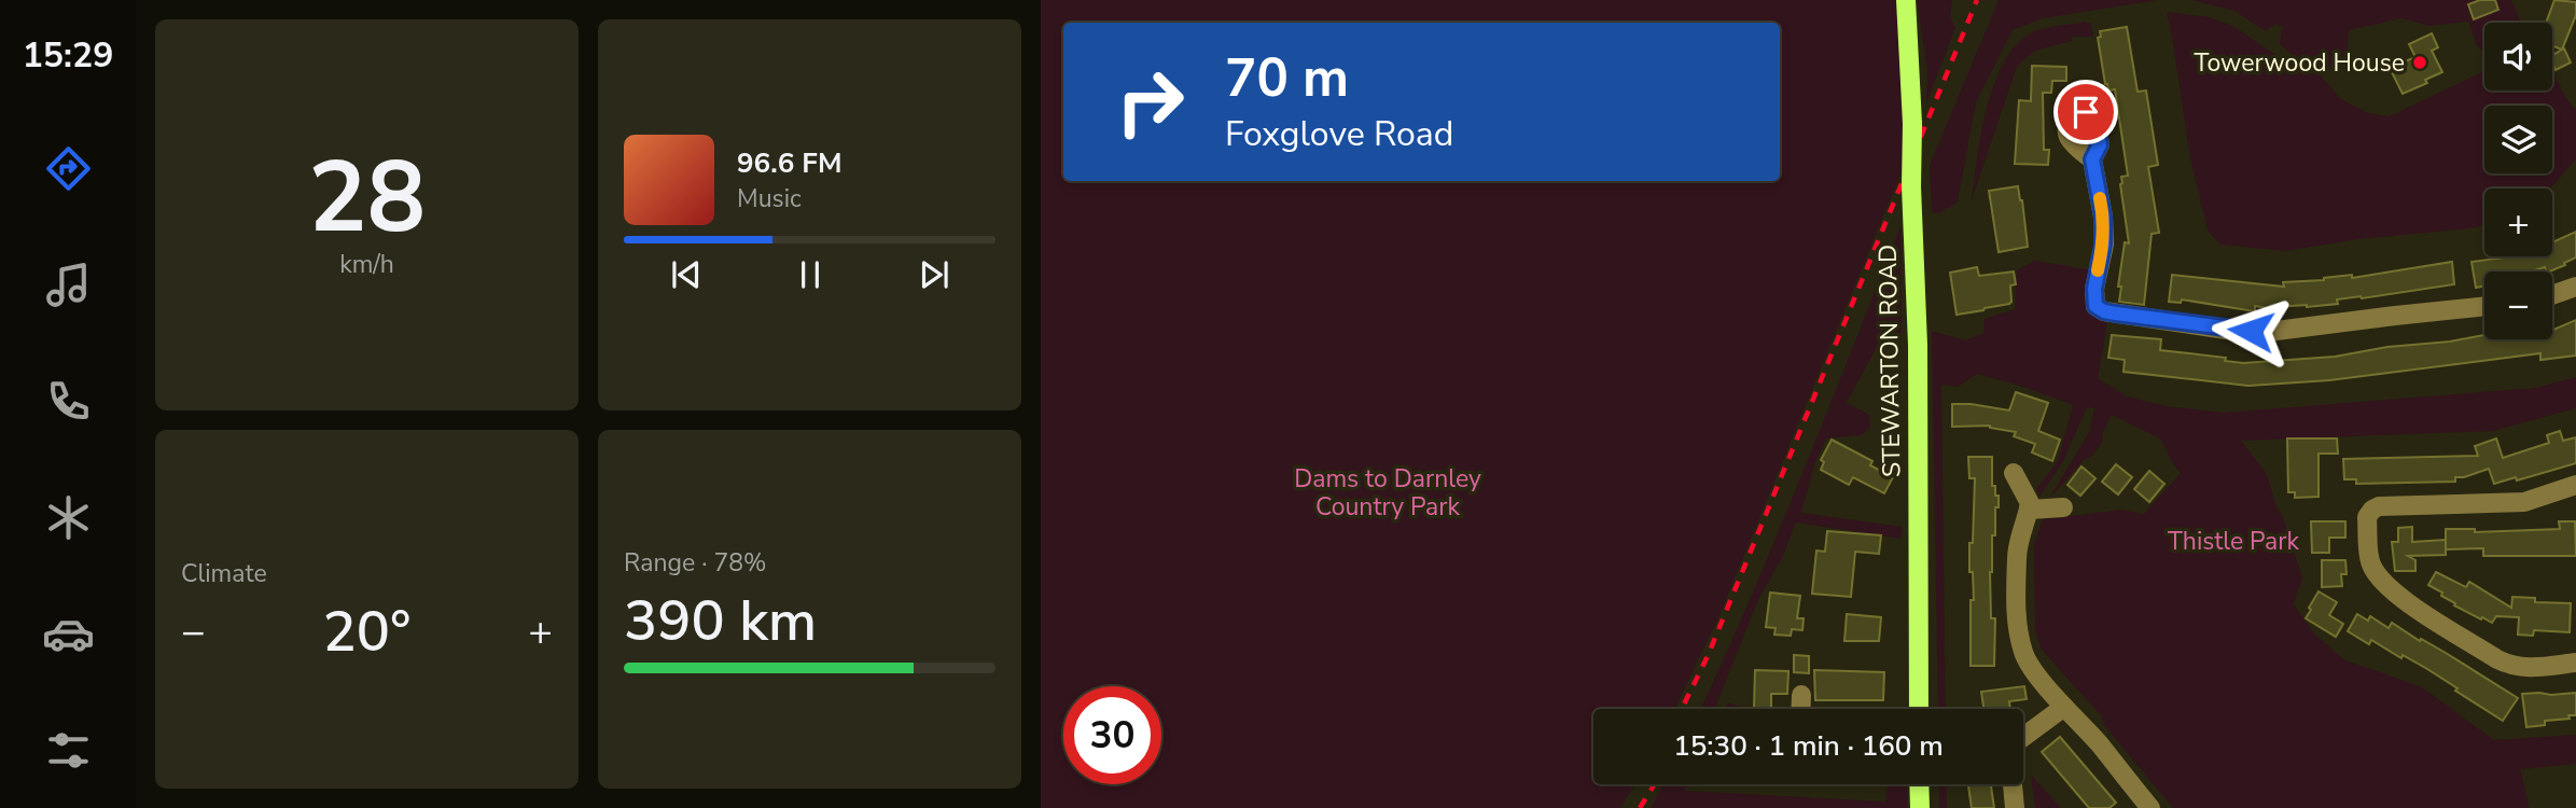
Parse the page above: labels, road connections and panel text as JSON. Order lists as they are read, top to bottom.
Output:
{
  "streets": {
    "main road": ["STEWARTON ROAD"]
  },
  "parks": ["Dams to Darnley Country Park", "Thistle Park"],
  "places": ["Towerwood House"],
  "page": {
    "tabs": "15:29",
    "tile": [
      ["28", "km/h"],
      "Climate",
      ["Range · 78%", "390 km"]
    ],
    "map_buttons": ["+", "−"],
    "turn": ["70 m", "Foxglove Road"],
    "song": ["96.6 FM", "Music"],
    "heat": ["−", "20°", "+"],
    "limit": "30",
    "trip": "15:30 · 1 min · 160 m"
  }
}
